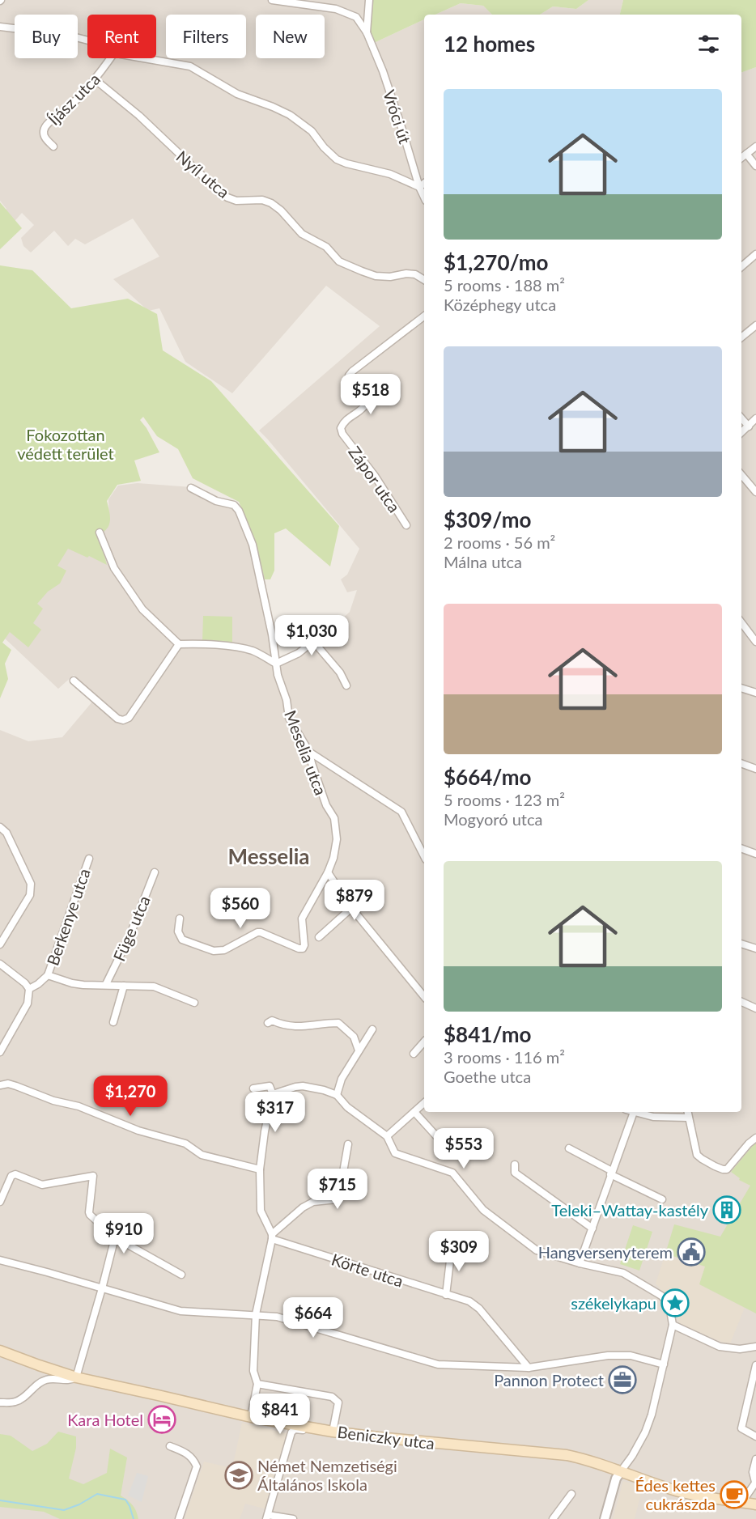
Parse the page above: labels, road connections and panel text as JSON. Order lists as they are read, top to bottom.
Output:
{
  "streets": {
    "main road": ["Beniczky utca"],
    "street": [
      "Íjász utca",
      "Vróci út",
      "Nyíl utca",
      "Zápor utca",
      "Meselia utca",
      "Berkenye utca",
      "Füge utca",
      "Körte utca"
    ]
  },
  "crossings": [
    ["Íjász utca", "Nyíl utca"]
  ],
  "districts": ["Messelia"],
  "parks": ["Fokozottan védett terület"],
  "places": {
    "building": ["Teleki–Wattay-kastély"],
    "public building": ["Hangversenyterem"],
    "place": ["székelykapu"],
    "office": ["Pannon Protect"],
    "hotel": ["Kara Hotel"],
    "school or university": ["Német Nemzetiségi Általános Iskola"],
    "cafe": ["Édes kettes cukrászda"]
  },
  "page": {
    "chip": [
      "Buy",
      "Rent",
      "Filters",
      "New"
    ],
    "heading": "12 homes",
    "list": [
      {
        "name": "$1,270/mo",
        "note": "5 rooms · 188 m² · Középhegy utca"
      },
      {
        "name": "$309/mo",
        "note": "2 rooms · 56 m² · Málna utca"
      },
      {
        "name": "$664/mo",
        "note": "5 rooms · 123 m² · Mogyoró utca"
      },
      {
        "name": "$841/mo",
        "note": "3 rooms · 116 m² · Goethe utca"
      }
    ],
    "price": [
      "$518",
      "$1,030",
      "$879",
      "$560",
      "$1,270",
      "$317",
      "$553",
      "$715",
      "$910",
      "$309",
      "$664",
      "$841"
    ]
  }
}
